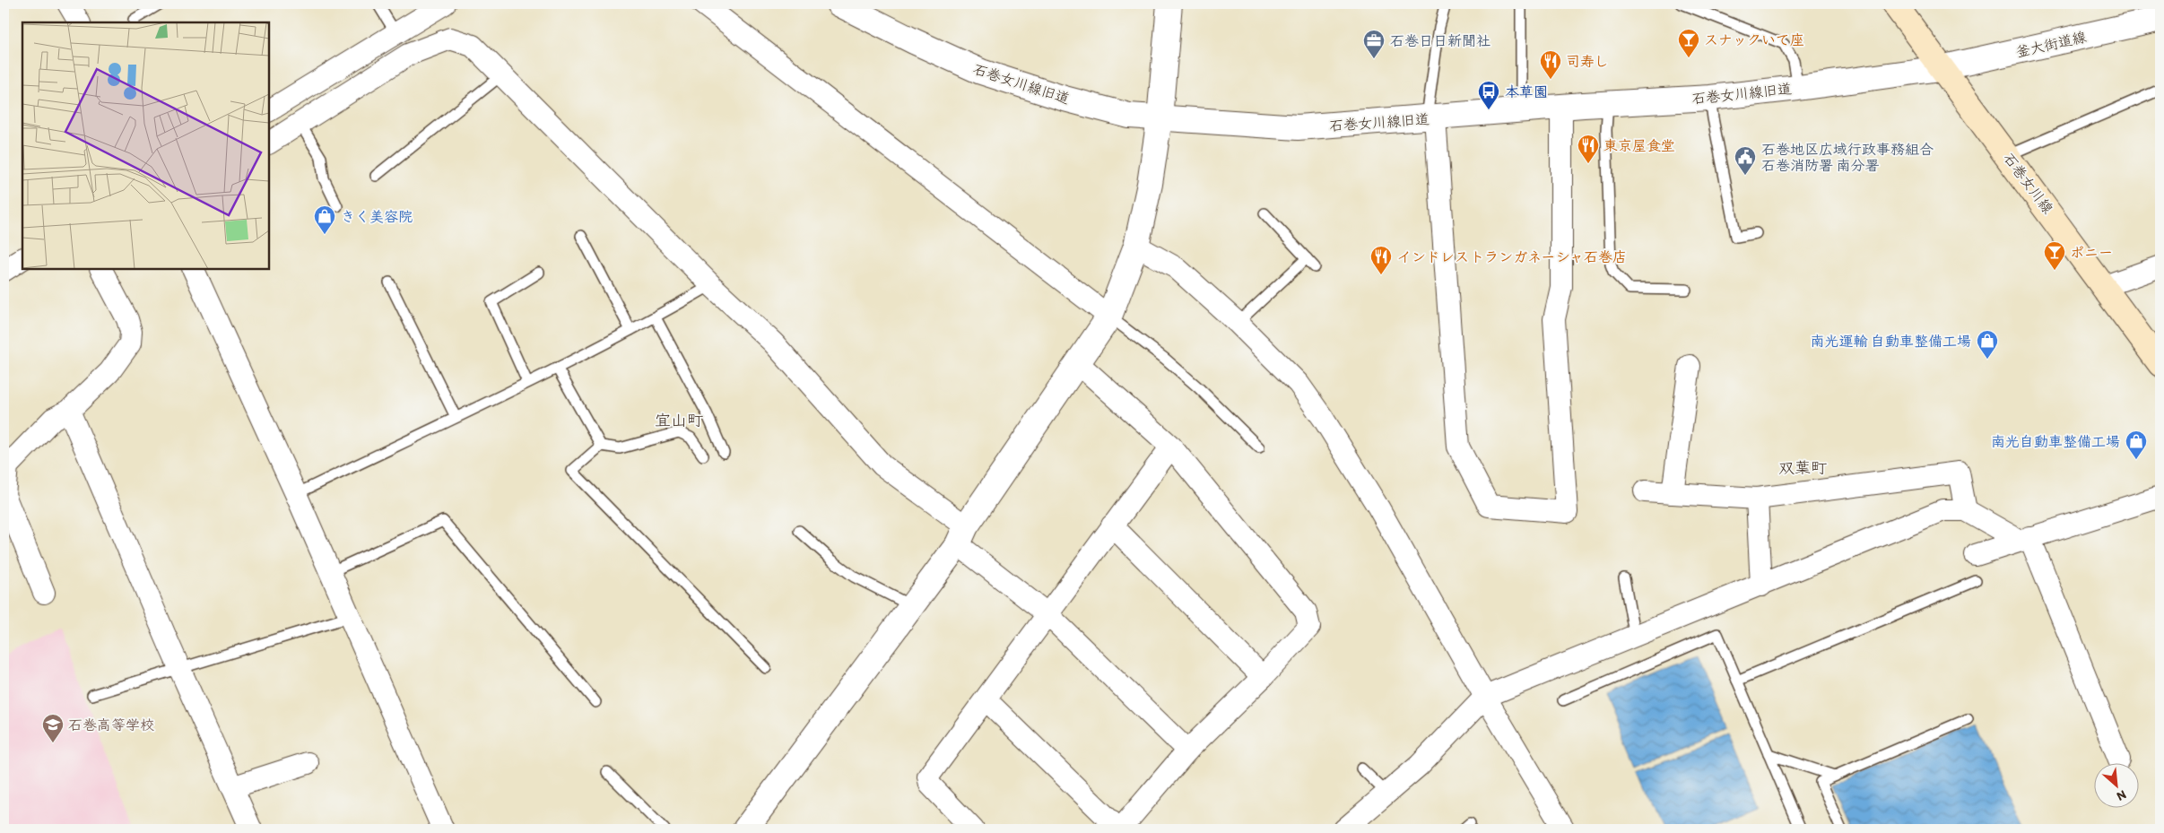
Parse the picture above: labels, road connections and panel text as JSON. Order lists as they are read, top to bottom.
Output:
{
  "streets": {
    "main road": ["石巻女川線"],
    "street": ["釜大街道線", "石巻女川線旧道"]
  },
  "crossings": [
    ["釜大街道線", "石巻女川線旧道"],
    ["釜大街道線", "石巻女川線"],
    ["石巻女川線旧道", "石巻女川線"]
  ],
  "districts": ["宜山町", "双葉町"],
  "places": {
    "bar": ["スナックいて座", "ポニー"],
    "office": ["石巻日日新聞社"],
    "restaurant": ["司寿し", "東京屋食堂", "インドレストランガネーシャ石巻店"],
    "bus stop": ["本草園"],
    "public building": ["石巻地区広域行政事務組合 石巻消防署 南分署"],
    "shop": ["きく美容院", "南光運輸 自動車整備工場", "南光自動車整備工場"],
    "school or university": ["石巻高等学校"]
  },
  "north": "bottom right"
}
